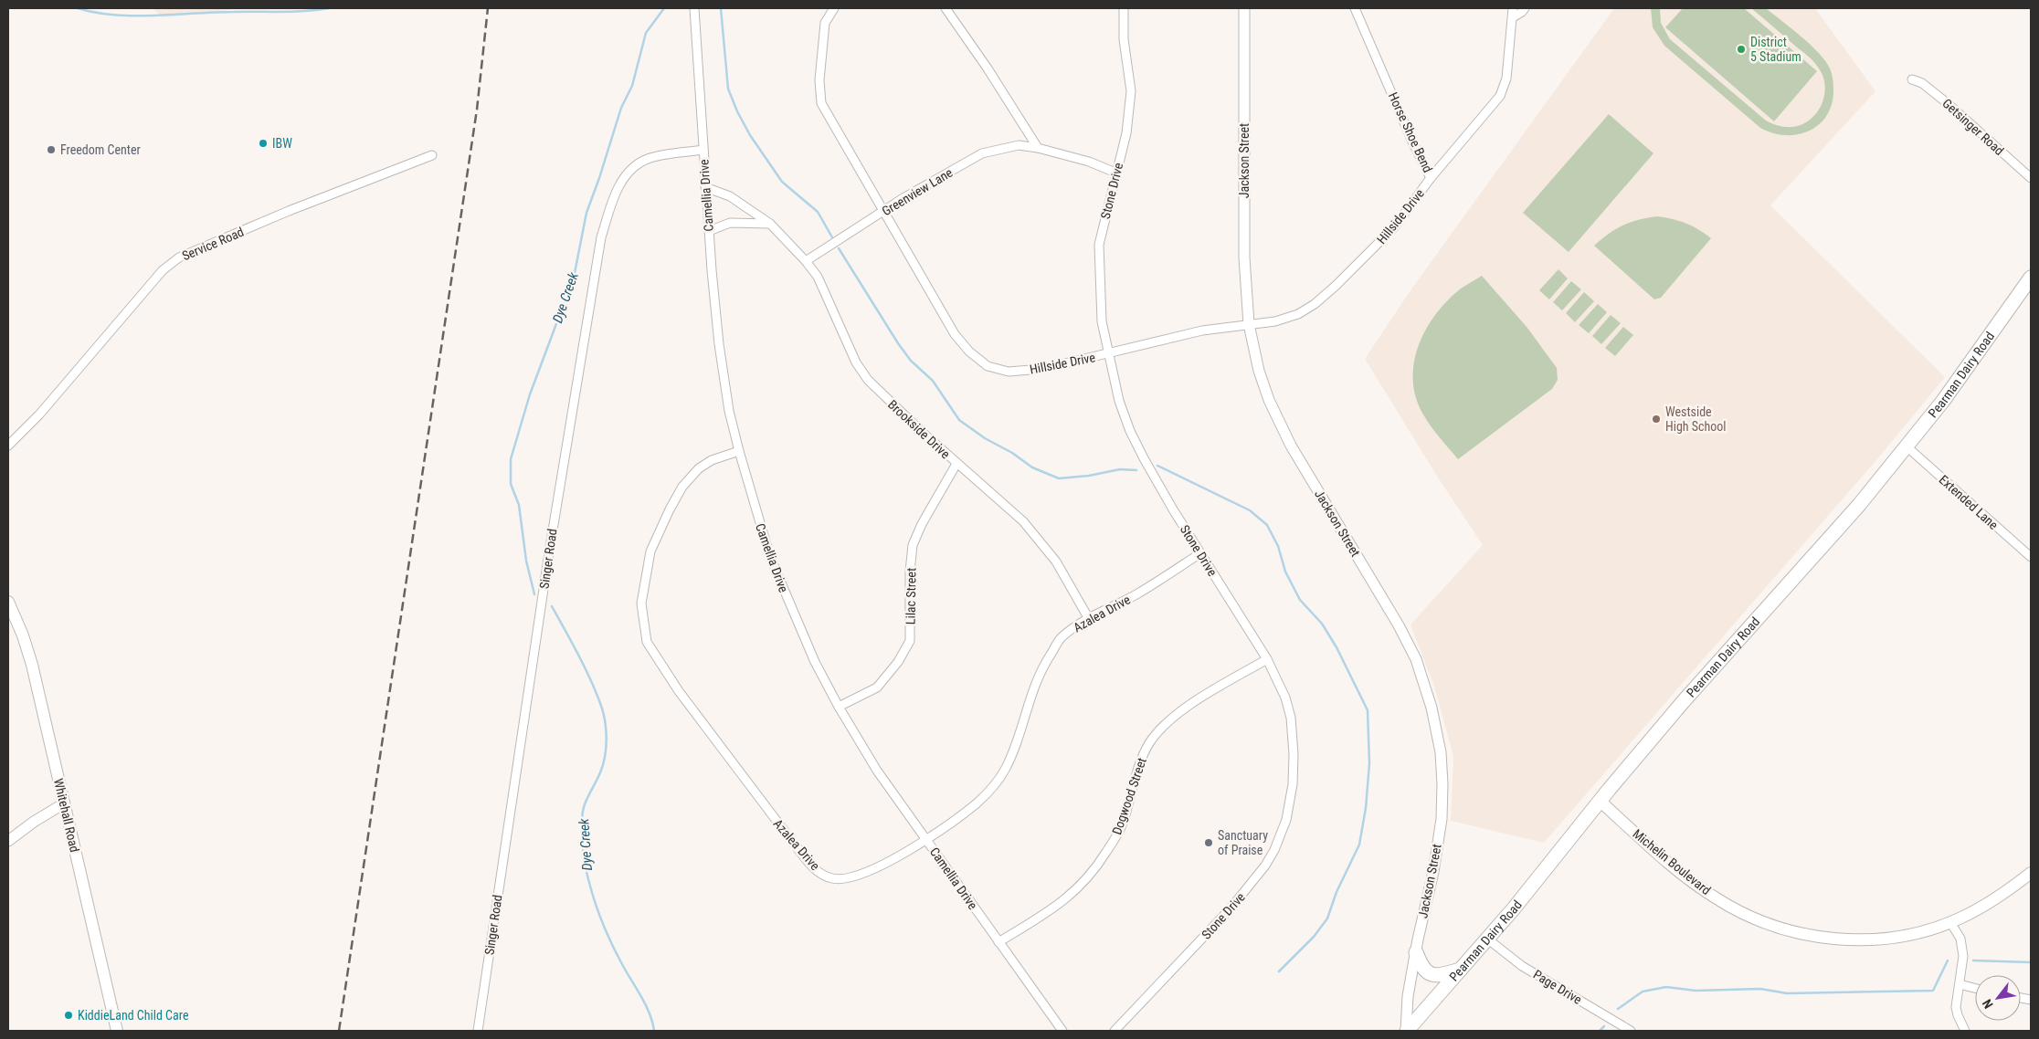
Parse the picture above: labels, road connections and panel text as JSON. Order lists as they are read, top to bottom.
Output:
{
  "streets": {
    "highway": ["Pearman Dairy Road"],
    "main road": ["Whitehall Road", "Michelin Boulevard"],
    "street": [
      "Getsinger Road",
      "Horse Shoe Bend",
      "Jackson Street",
      "Stone Drive",
      "Greenview Lane",
      "Camellia Drive",
      "Hillside Drive",
      "Service Road",
      "Brookside Drive",
      "Extended Lane",
      "Singer Road",
      "Lilac Street",
      "Azalea Drive",
      "Dogwood Street",
      "Page Drive"
    ]
  },
  "crossings": [
    ["Horse Shoe Bend", "Hillside Drive"],
    ["Jackson Street", "Hillside Drive"],
    ["Jackson Street", "Pearman Dairy Road"],
    ["Stone Drive", "Hillside Drive"],
    ["Stone Drive", "Azalea Drive"],
    ["Stone Drive", "Dogwood Street"],
    ["Greenview Lane", "Hillside Drive"],
    ["Greenview Lane", "Brookside Drive"],
    ["Camellia Drive", "Brookside Drive"],
    ["Camellia Drive", "Singer Road"],
    ["Camellia Drive", "Lilac Street"],
    ["Camellia Drive", "Azalea Drive"],
    ["Camellia Drive", "Dogwood Street"],
    ["Pearman Dairy Road", "Extended Lane"],
    ["Pearman Dairy Road", "Michelin Boulevard"],
    ["Pearman Dairy Road", "Page Drive"],
    ["Brookside Drive", "Lilac Street"],
    ["Brookside Drive", "Azalea Drive"]
  ],
  "water": ["Dye Creek"],
  "places": [
    "District 5 Stadium",
    "IBW",
    "Freedom Center",
    "Westside High School",
    "Sanctuary of Praise",
    "KiddieLand Child Care"
  ],
  "north": "bottom left"
}
